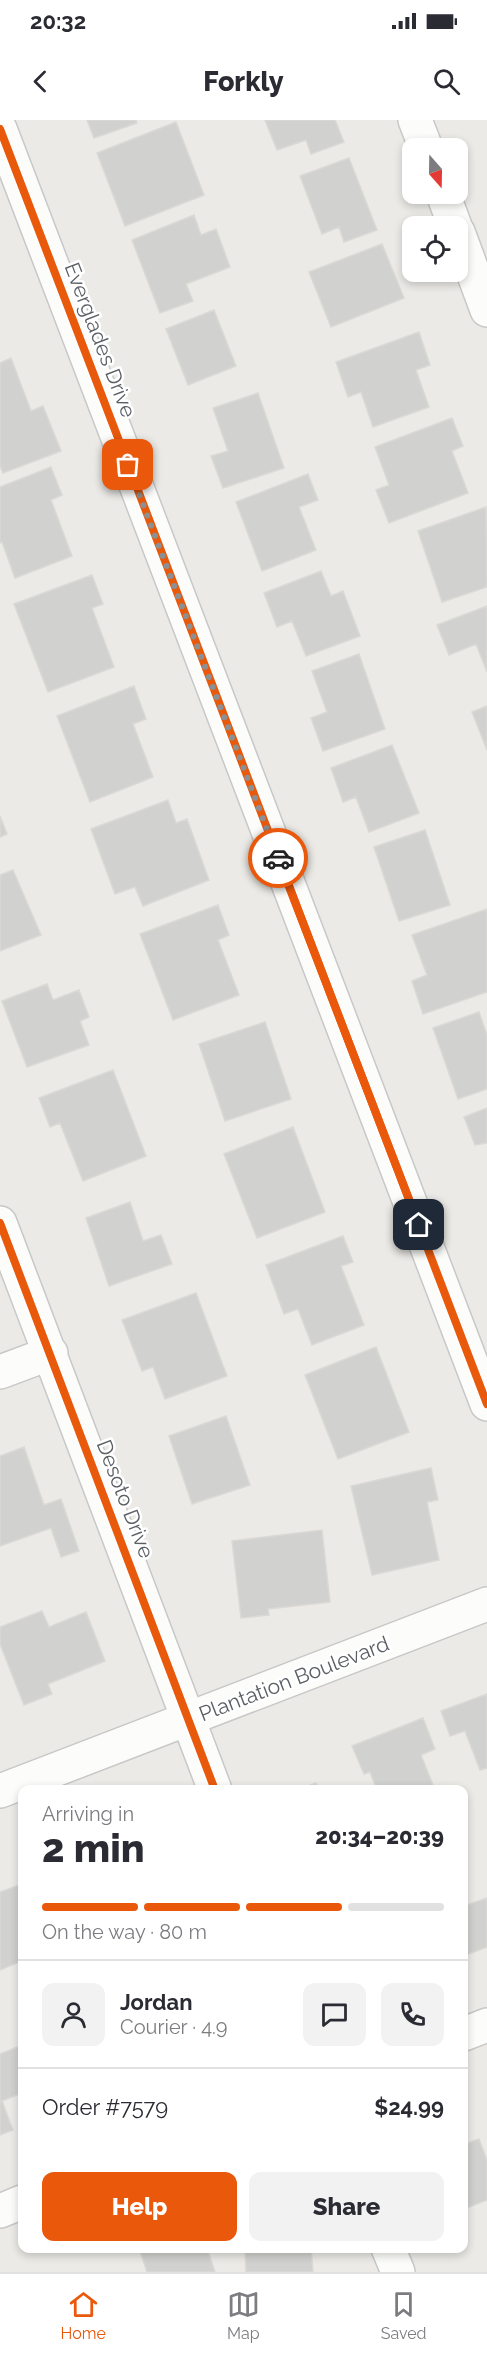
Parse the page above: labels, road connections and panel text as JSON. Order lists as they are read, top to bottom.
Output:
{
  "streets": {
    "street": ["Everglades Drive", "Desoto Drive", "Plantation Boulevard"]
  },
  "crossings": [
    ["Desoto Drive", "Plantation Boulevard"]
  ],
  "north": "bottom",
  "page": {
    "status": "20:32",
    "header": "Forkly",
    "heading": ["2 min", "Arriving in", "20:34–20:39"],
    "panel": [
      "Jordan",
      "Courier · 4.9",
      "Order #7579",
      "$24.99"
    ],
    "bar": "On the way · 80 m",
    "buttons": ["Help", "Share"],
    "tabs": ["Home", "Map", "Saved"]
  }
}
